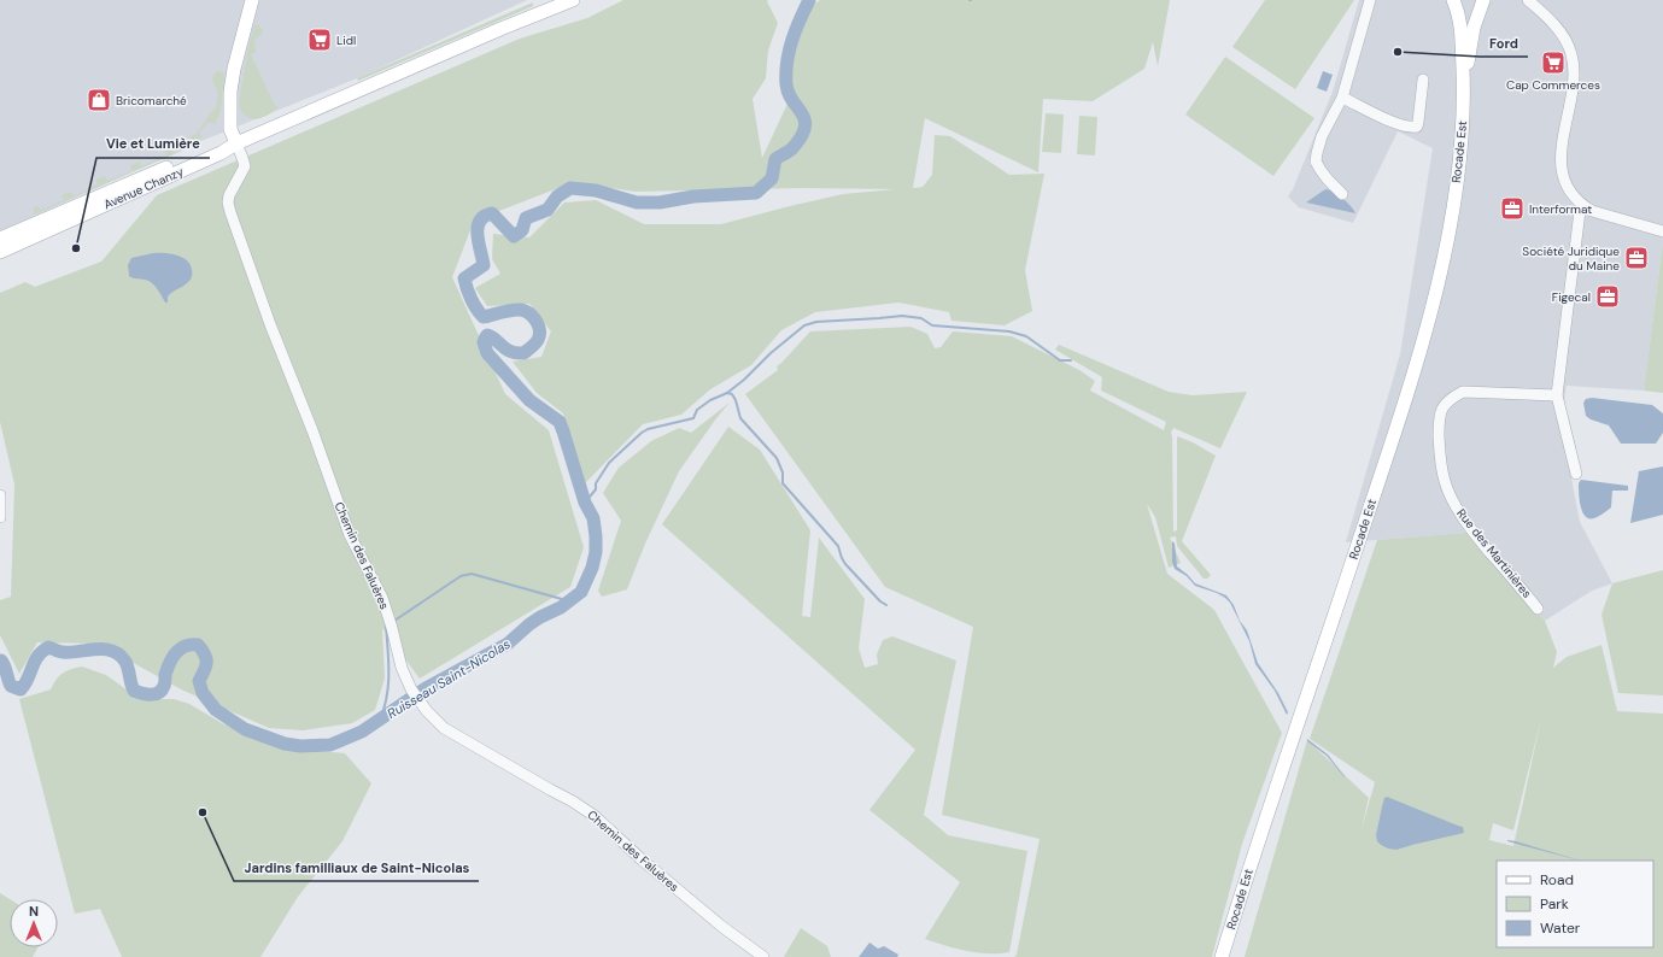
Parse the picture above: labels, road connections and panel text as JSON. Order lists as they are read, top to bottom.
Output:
{
  "streets": {
    "main road": ["Rocade Est", "Avenue Chanzy"],
    "street": ["Rue des Martinières", "Chemin des Faluères"]
  },
  "crossings": [
    ["Avenue Chanzy", "Chemin des Faluères"]
  ],
  "water": ["Ruisseau Saint-Nicolas"],
  "places": {
    "supermarket": ["Lidl", "Cap Commerces"],
    "other": ["Ford", "Vie et Lumière", "Jardins familliaux de Saint-Nicolas"],
    "shop": ["Bricomarché"],
    "office": ["Interformat", "Société Juridique du Maine", "Figecal"]
  },
  "legend": ["Road", "Park", "Water"],
  "north": "top"
}
